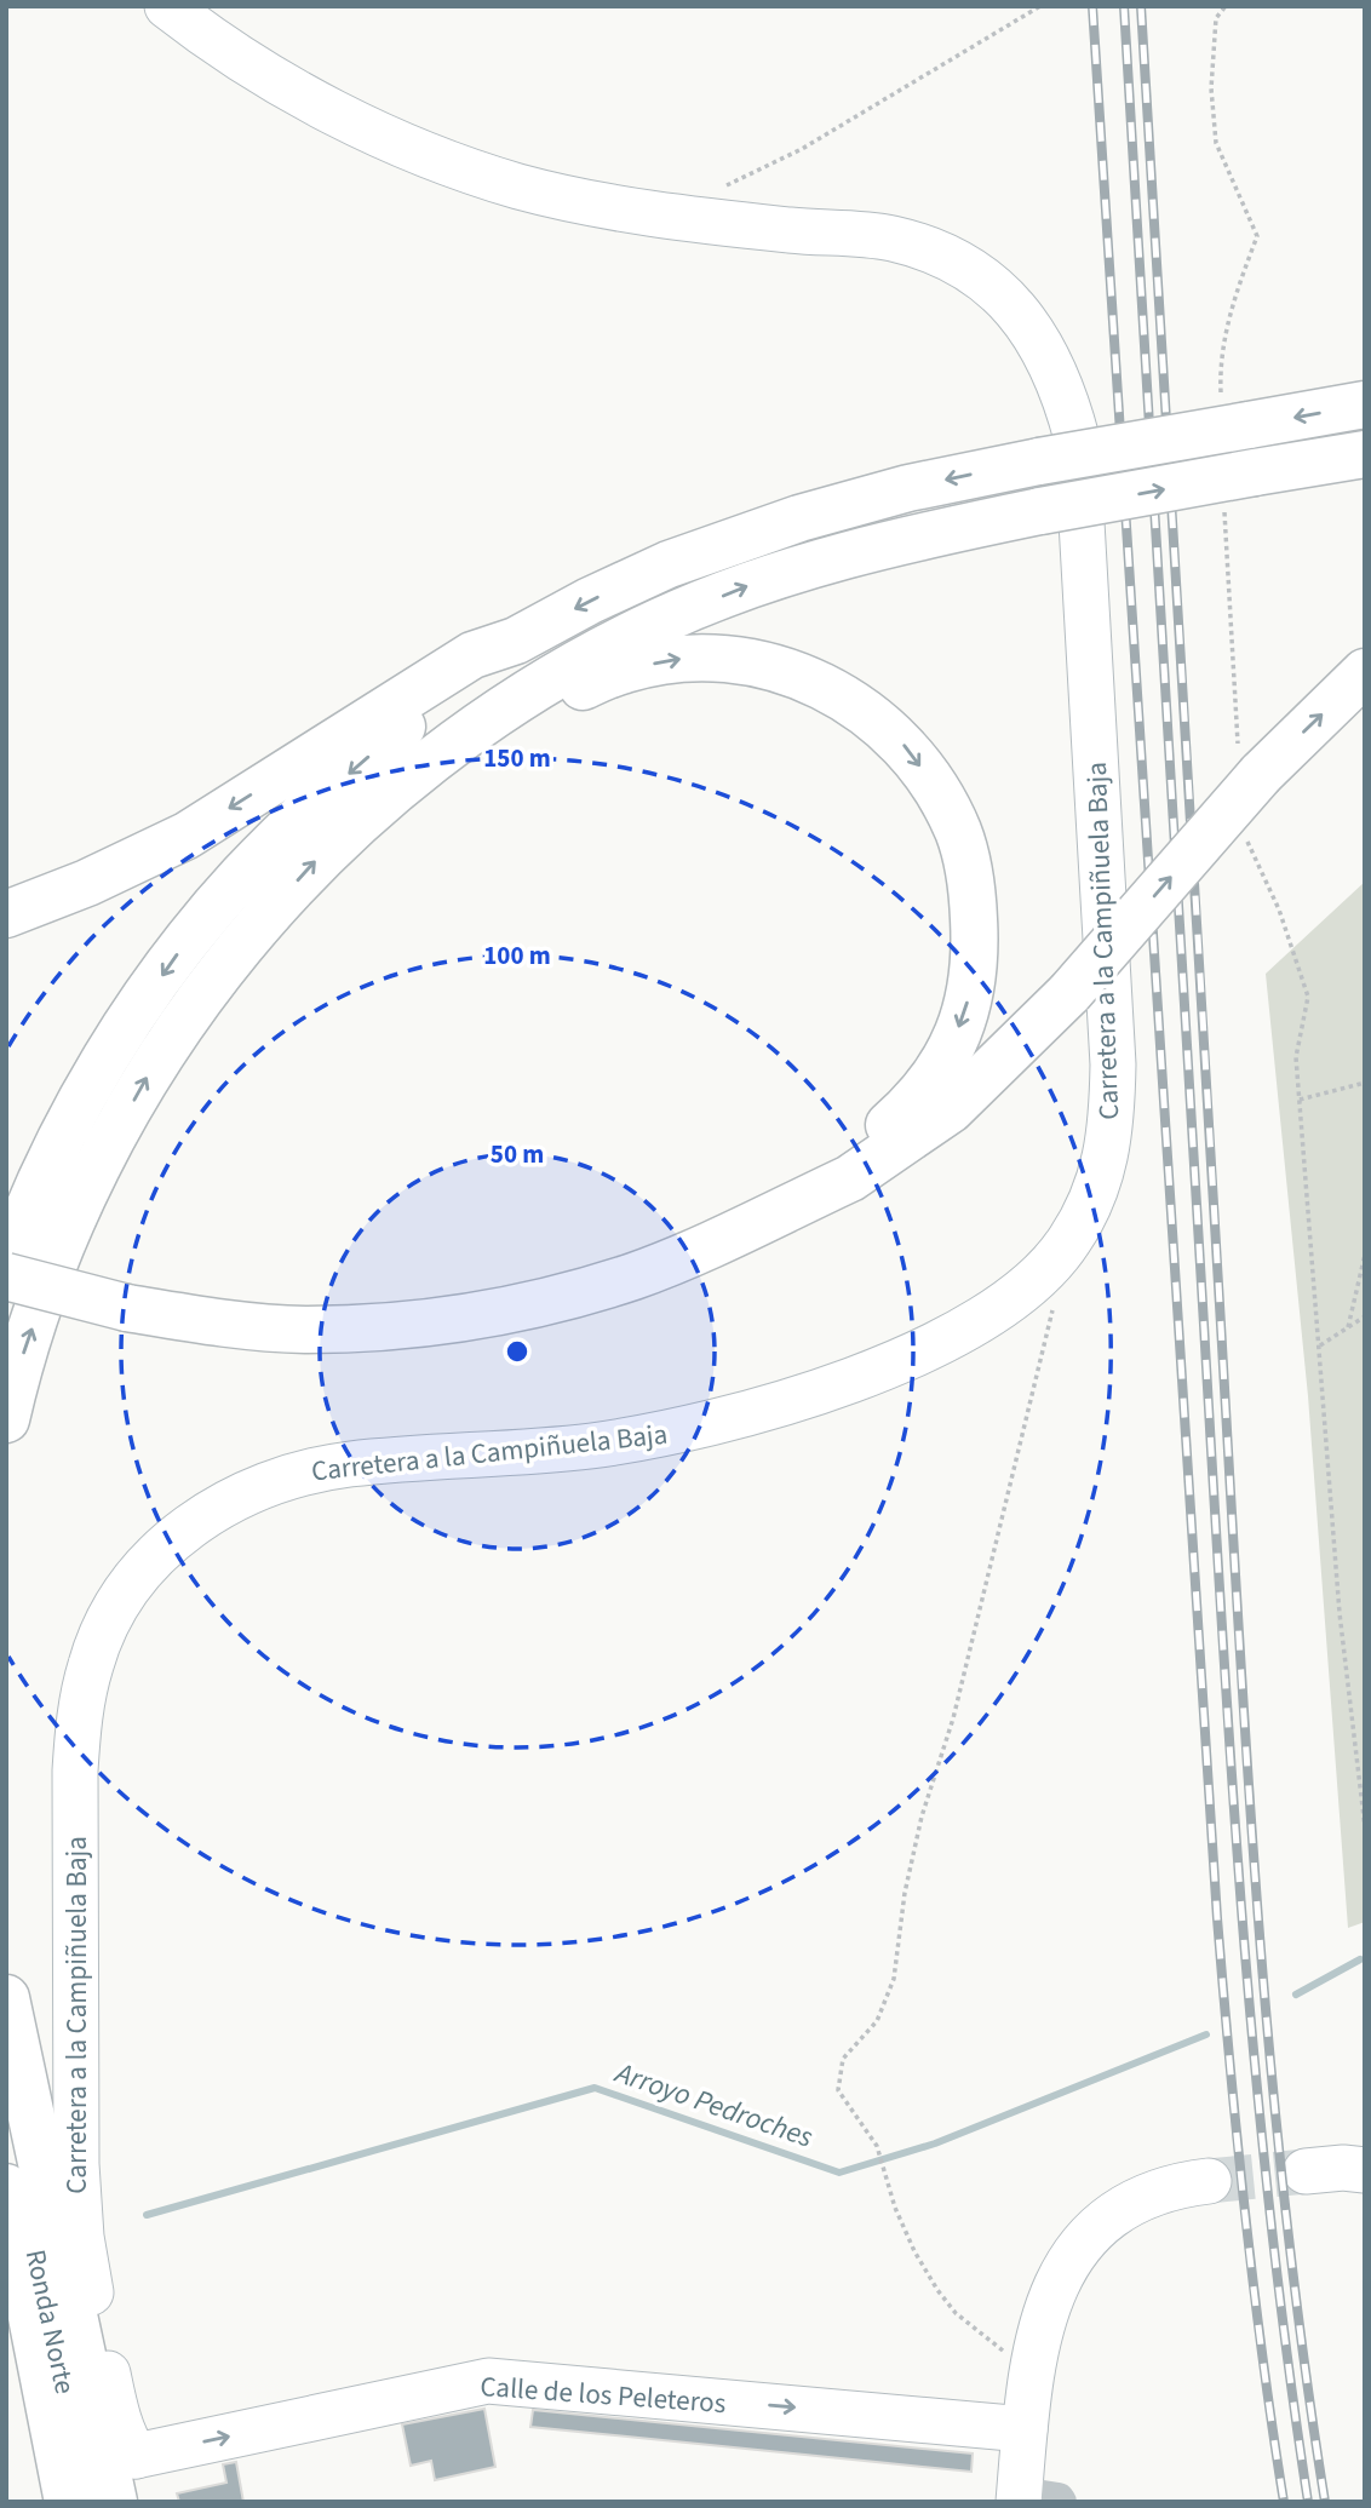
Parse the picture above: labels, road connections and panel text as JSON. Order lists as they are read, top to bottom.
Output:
{
  "streets": {
    "highway": ["Ronda Norte"],
    "street": ["Carretera a la Campiñuela Baja", "Calle de los Peleteros"]
  },
  "crossings": [
    ["Carretera a la Campiñuela Baja", "Calle de los Peleteros"]
  ],
  "one_way": ["Calle de los Peleteros"],
  "water": ["Arroyo Pedroches"],
  "rings": ["150 m", "100 m", "50 m"]
}
